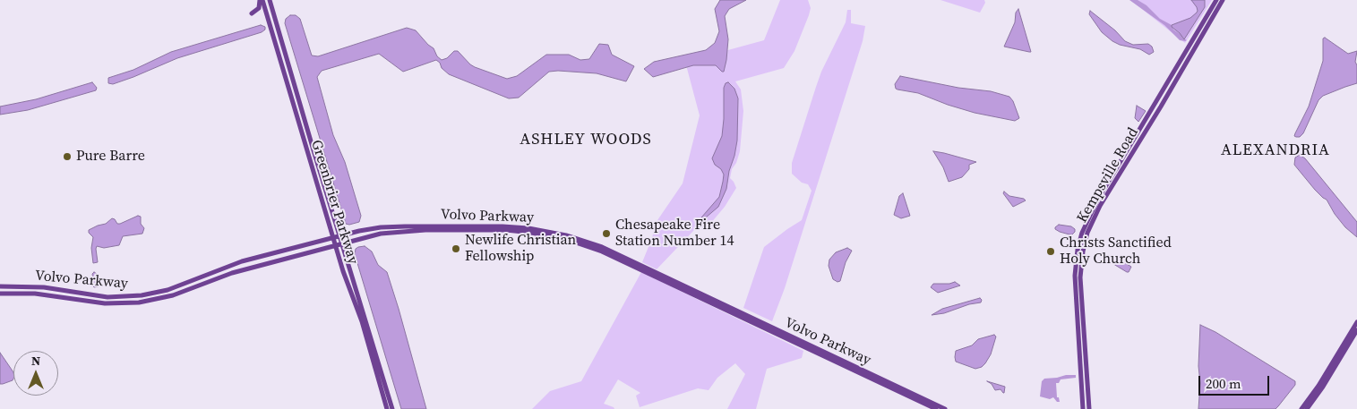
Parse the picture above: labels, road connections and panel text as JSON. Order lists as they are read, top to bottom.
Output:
{
  "streets": {
    "main road": ["Kempsville Road", "Greenbrier Parkway", "Volvo Parkway"]
  },
  "crossings": [
    ["Greenbrier Parkway", "Volvo Parkway"]
  ],
  "districts": ["ASHLEY WOODS", "ALEXANDRIA"],
  "places": [
    "Pure Barre",
    "Chesapeake Fire Station Number 14",
    "Newlife Christian Fellowship",
    "Christs Sanctified Holy Church"
  ],
  "scale_bar": "200 m",
  "north": "top"
}
